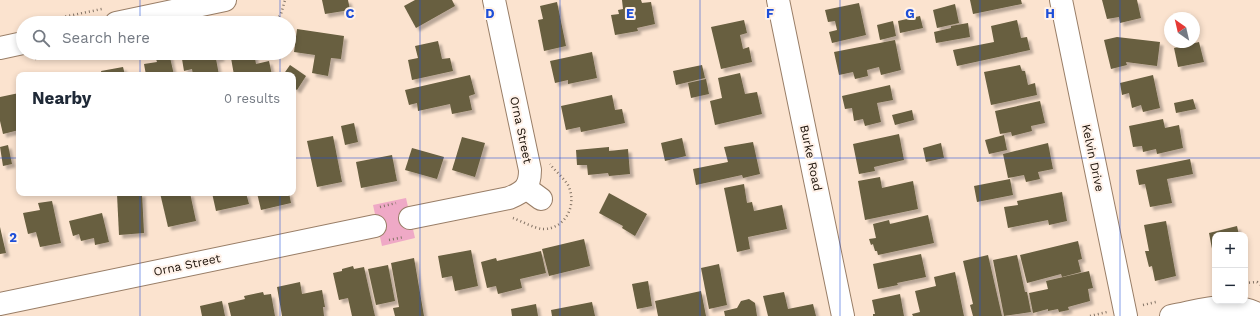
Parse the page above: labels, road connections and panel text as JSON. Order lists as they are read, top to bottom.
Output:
{
  "streets": {
    "street": ["Orna Street", "Burke Road", "Kelvin Drive"]
  },
  "north": "top left",
  "page": {
    "search": "Search here",
    "heading": ["Nearby", "0 results"],
    "map_buttons": ["+", "−"]
  },
  "grid": {
    "columns": [
      "C",
      "D",
      "E",
      "F",
      "G",
      "H"
    ],
    "rows": ["2"]
  }
}
